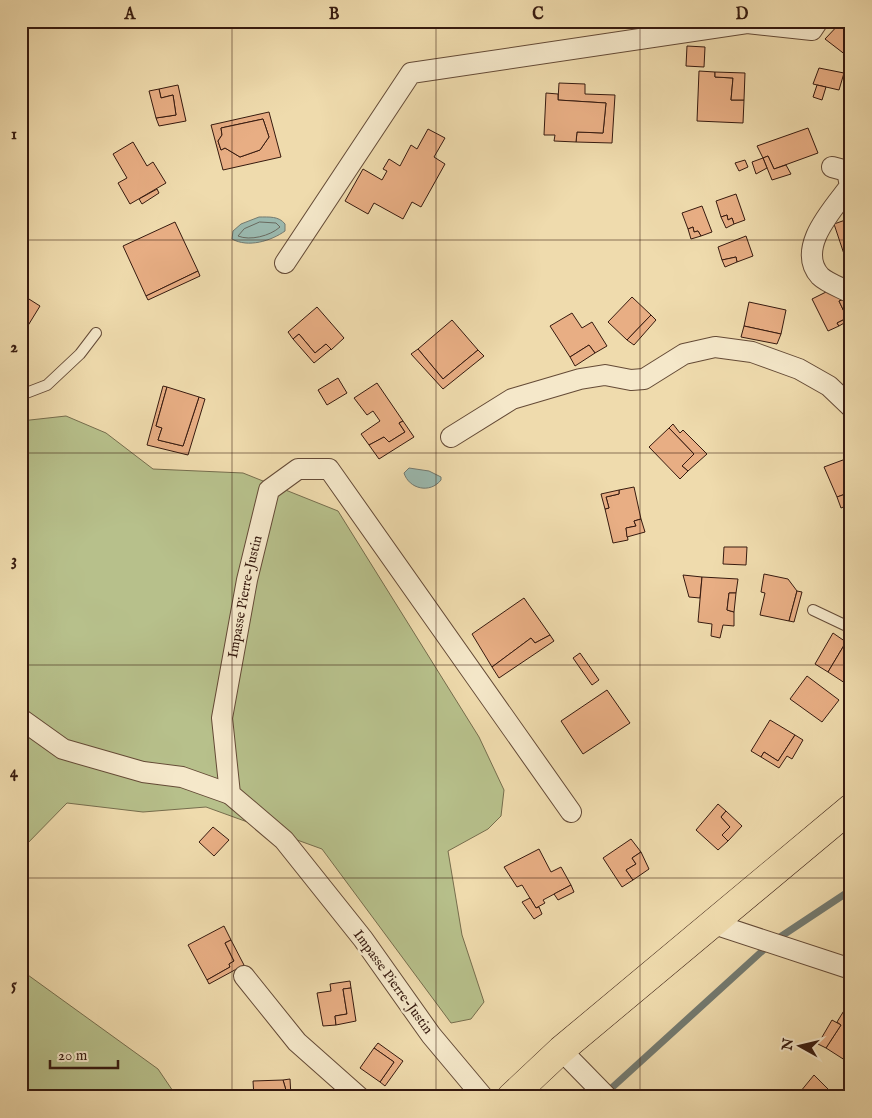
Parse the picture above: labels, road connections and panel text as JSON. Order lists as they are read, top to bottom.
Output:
{
  "streets": {
    "street": ["Impasse Pierre-Justin"]
  },
  "scale_bar": "20 m",
  "north": "left",
  "grid": {
    "columns": [
      "A",
      "B",
      "C",
      "D"
    ],
    "rows": [
      "1",
      "2",
      "3",
      "4",
      "5"
    ]
  }
}
